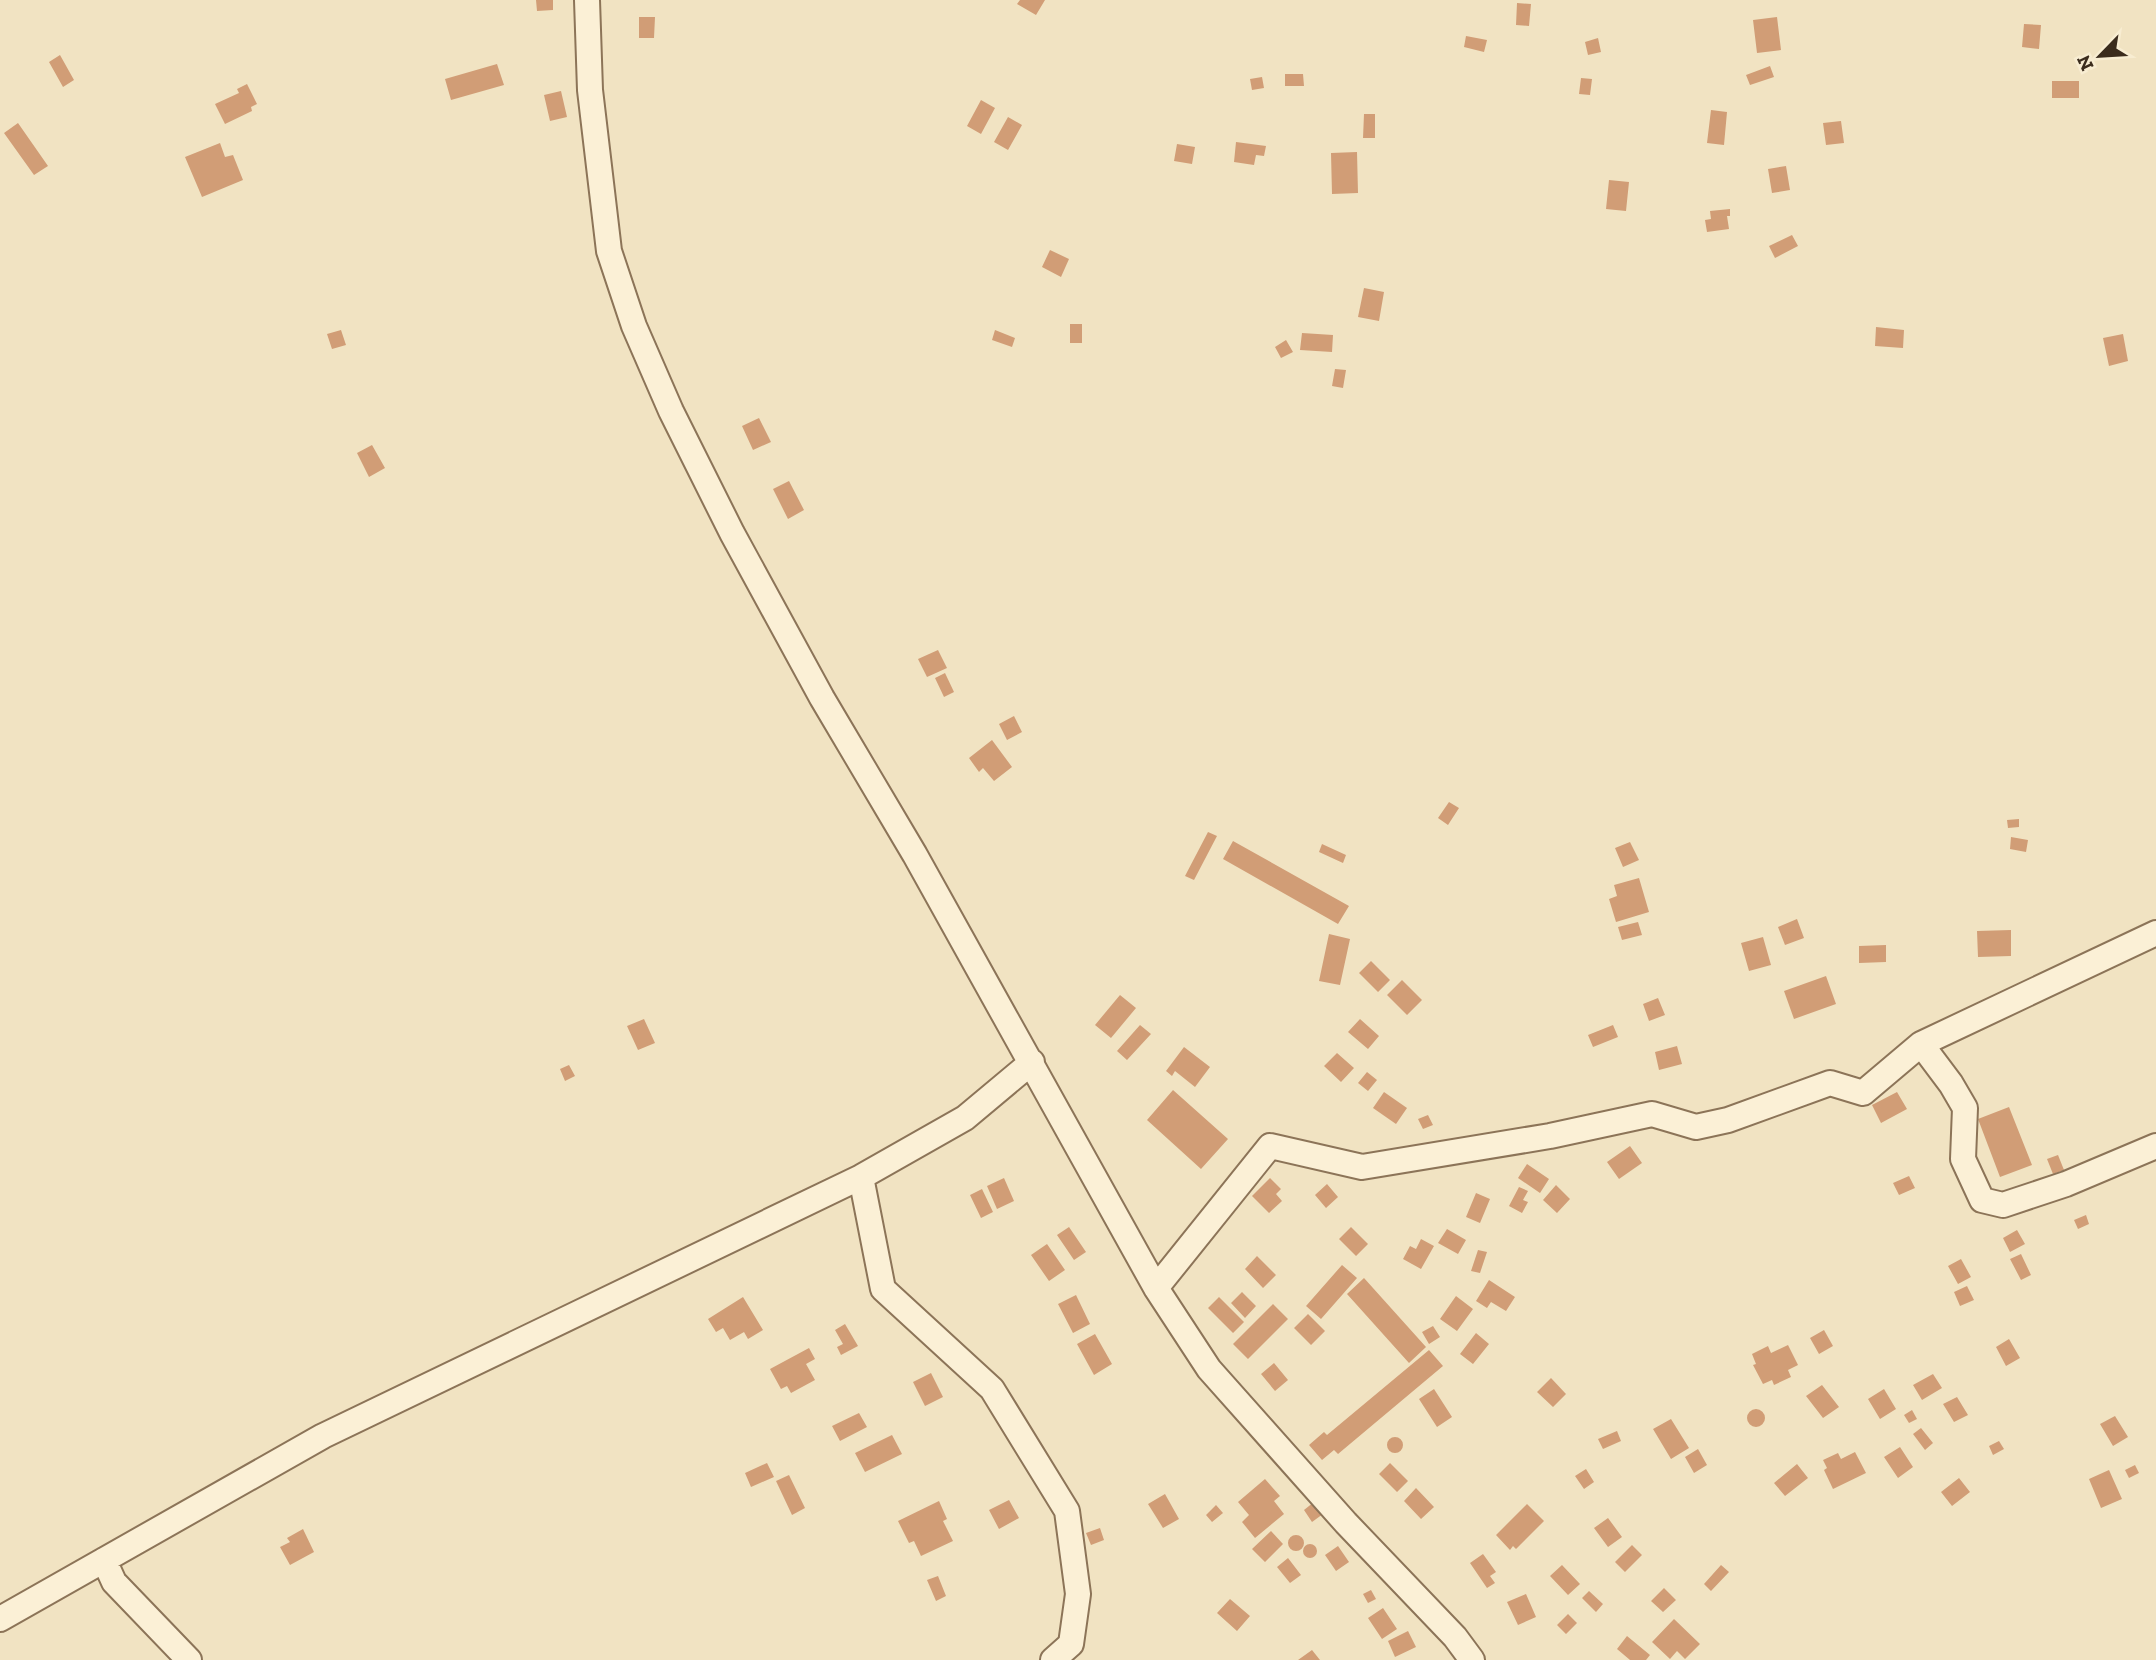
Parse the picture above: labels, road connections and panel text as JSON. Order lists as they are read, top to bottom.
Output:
{
  "north": "bottom left"
}
